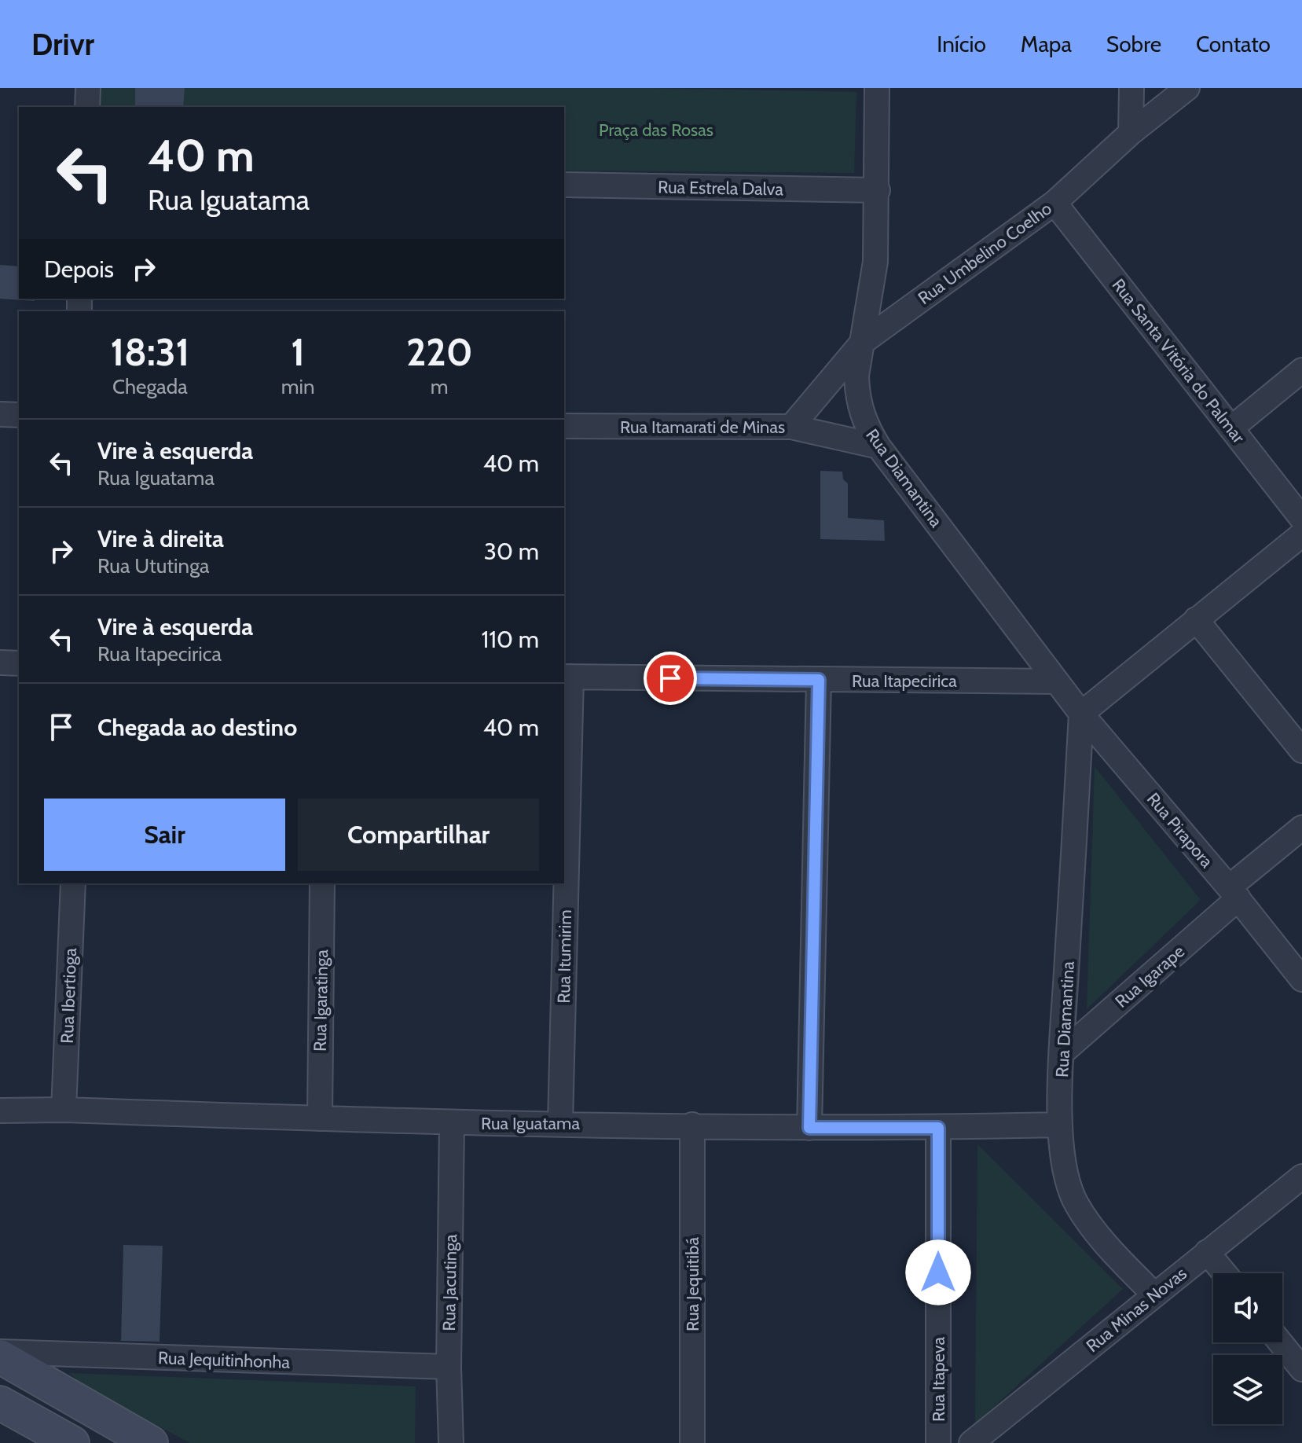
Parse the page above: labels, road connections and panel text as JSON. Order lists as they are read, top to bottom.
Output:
{
  "streets": {
    "street": [
      "Rua Estrela Dalva",
      "Rua Umbelino Coelho",
      "Rua Santa Vitória do Palmar",
      "Rua Itamarati de Minas",
      "Rua Diamantina",
      "Rua Itapecirica",
      "Rua Pirapora",
      "Rua Itumirim",
      "Rua Igarape",
      "Rua Ibertioga",
      "Rua Igaratinga",
      "Rua Iguatama",
      "Rua Jacutinga",
      "Rua Jequitibá",
      "Rua Minas Novas",
      "Rua Jequitinhonha",
      "Rua Itapeva"
    ]
  },
  "crossings": [
    ["Rua Estrela Dalva", "Rua Diamantina"],
    ["Rua Umbelino Coelho", "Rua Santa Vitória do Palmar"],
    ["Rua Umbelino Coelho", "Rua Itamarati de Minas"],
    ["Rua Umbelino Coelho", "Rua Diamantina"],
    ["Rua Itamarati de Minas", "Rua Diamantina"],
    ["Rua Diamantina", "Rua Itapecirica"],
    ["Rua Diamantina", "Rua Pirapora"],
    ["Rua Diamantina", "Rua Igarape"],
    ["Rua Diamantina", "Rua Iguatama"],
    ["Rua Diamantina", "Rua Minas Novas"],
    ["Rua Itapecirica", "Rua Pirapora"],
    ["Rua Itapecirica", "Rua Itumirim"],
    ["Rua Pirapora", "Rua Igarape"],
    ["Rua Itumirim", "Rua Iguatama"],
    ["Rua Ibertioga", "Rua Iguatama"],
    ["Rua Igaratinga", "Rua Iguatama"],
    ["Rua Iguatama", "Rua Jacutinga"],
    ["Rua Iguatama", "Rua Jequitibá"],
    ["Rua Iguatama", "Rua Itapeva"],
    ["Rua Jacutinga", "Rua Jequitinhonha"]
  ],
  "parks": ["Praça das Rosas"],
  "page": {
    "header": "Drivr",
    "nav": [
      "Início",
      "Mapa",
      "Sobre",
      "Contato"
    ],
    "turn": ["40 m", "Rua Iguatama"],
    "then": "Depois",
    "eta": [
      "18:31",
      "Chegada",
      "1",
      "min",
      "220",
      "m"
    ],
    "list": [
      {
        "name": "Vire à esquerda",
        "note": "Rua Iguatama",
        "value": "40 m"
      },
      {
        "name": "Vire à direita",
        "note": "Rua Ututinga",
        "value": "30 m"
      },
      {
        "name": "Vire à esquerda",
        "note": "Rua Itapecirica",
        "value": "110 m"
      },
      {
        "name": "Chegada ao destino",
        "value": "40 m"
      }
    ],
    "buttons": ["Sair", "Compartilhar"]
  }
}
